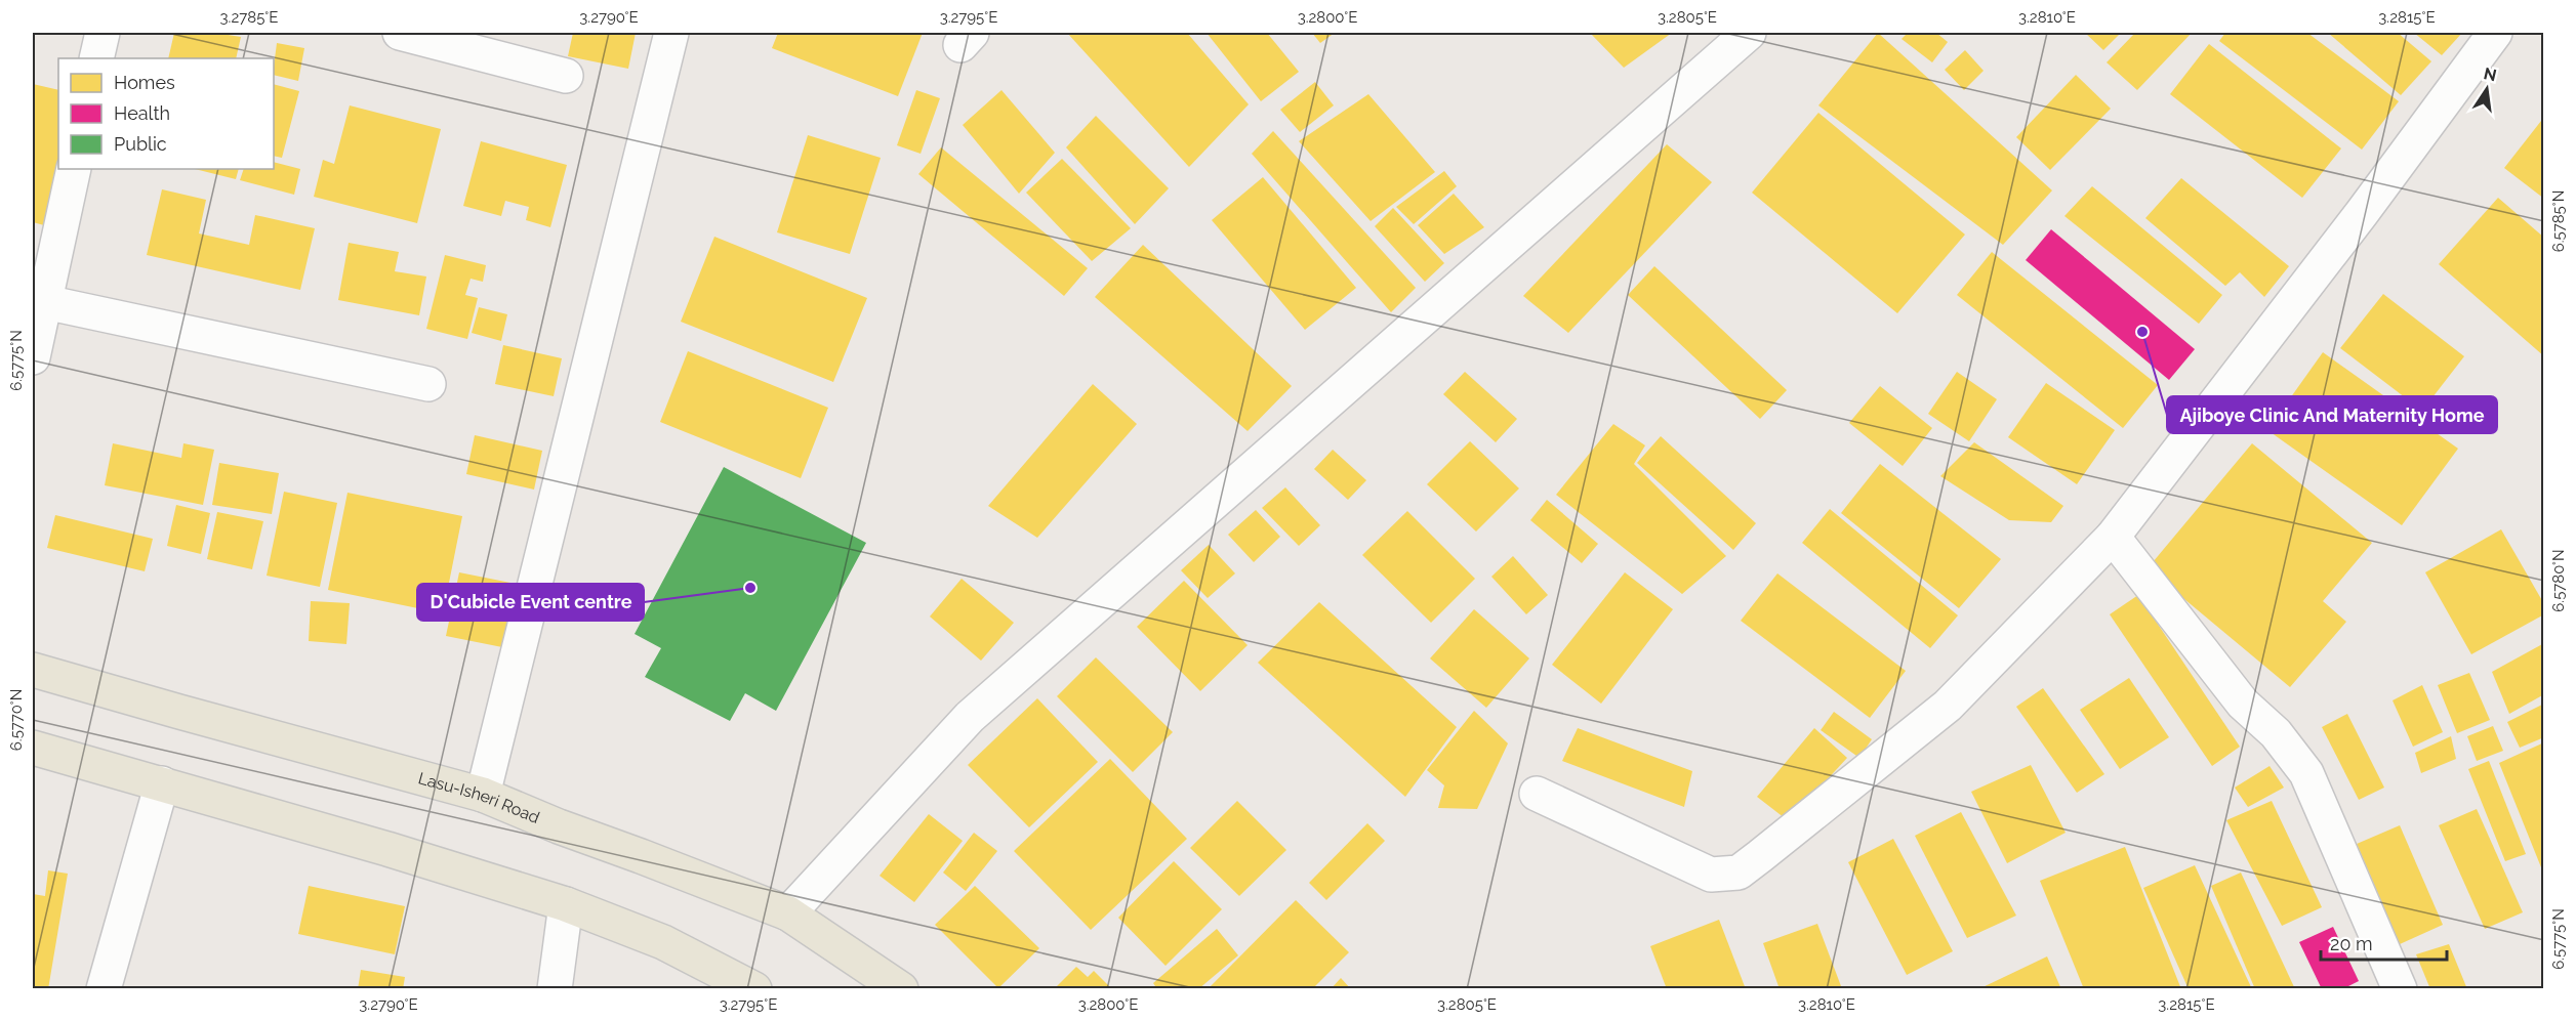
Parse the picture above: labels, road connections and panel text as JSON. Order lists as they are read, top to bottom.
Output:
{
  "streets": {
    "main road": ["Lasu-Isheri Road"]
  },
  "places": ["Ajiboye Clinic And Maternity Home", "D'Cubicle Event centre"],
  "legend": ["Homes", "Health", "Public"],
  "scale_bar": "20 m",
  "north": "top",
  "coordinates": [
    "3.2785°E",
    "3.2790°E",
    "3.2795°E",
    "3.2800°E",
    "3.2805°E",
    "3.2810°E",
    "3.2815°E",
    "6.5785°N",
    "6.5775°N",
    "6.5780°N",
    "6.5770°N"
  ]
}
